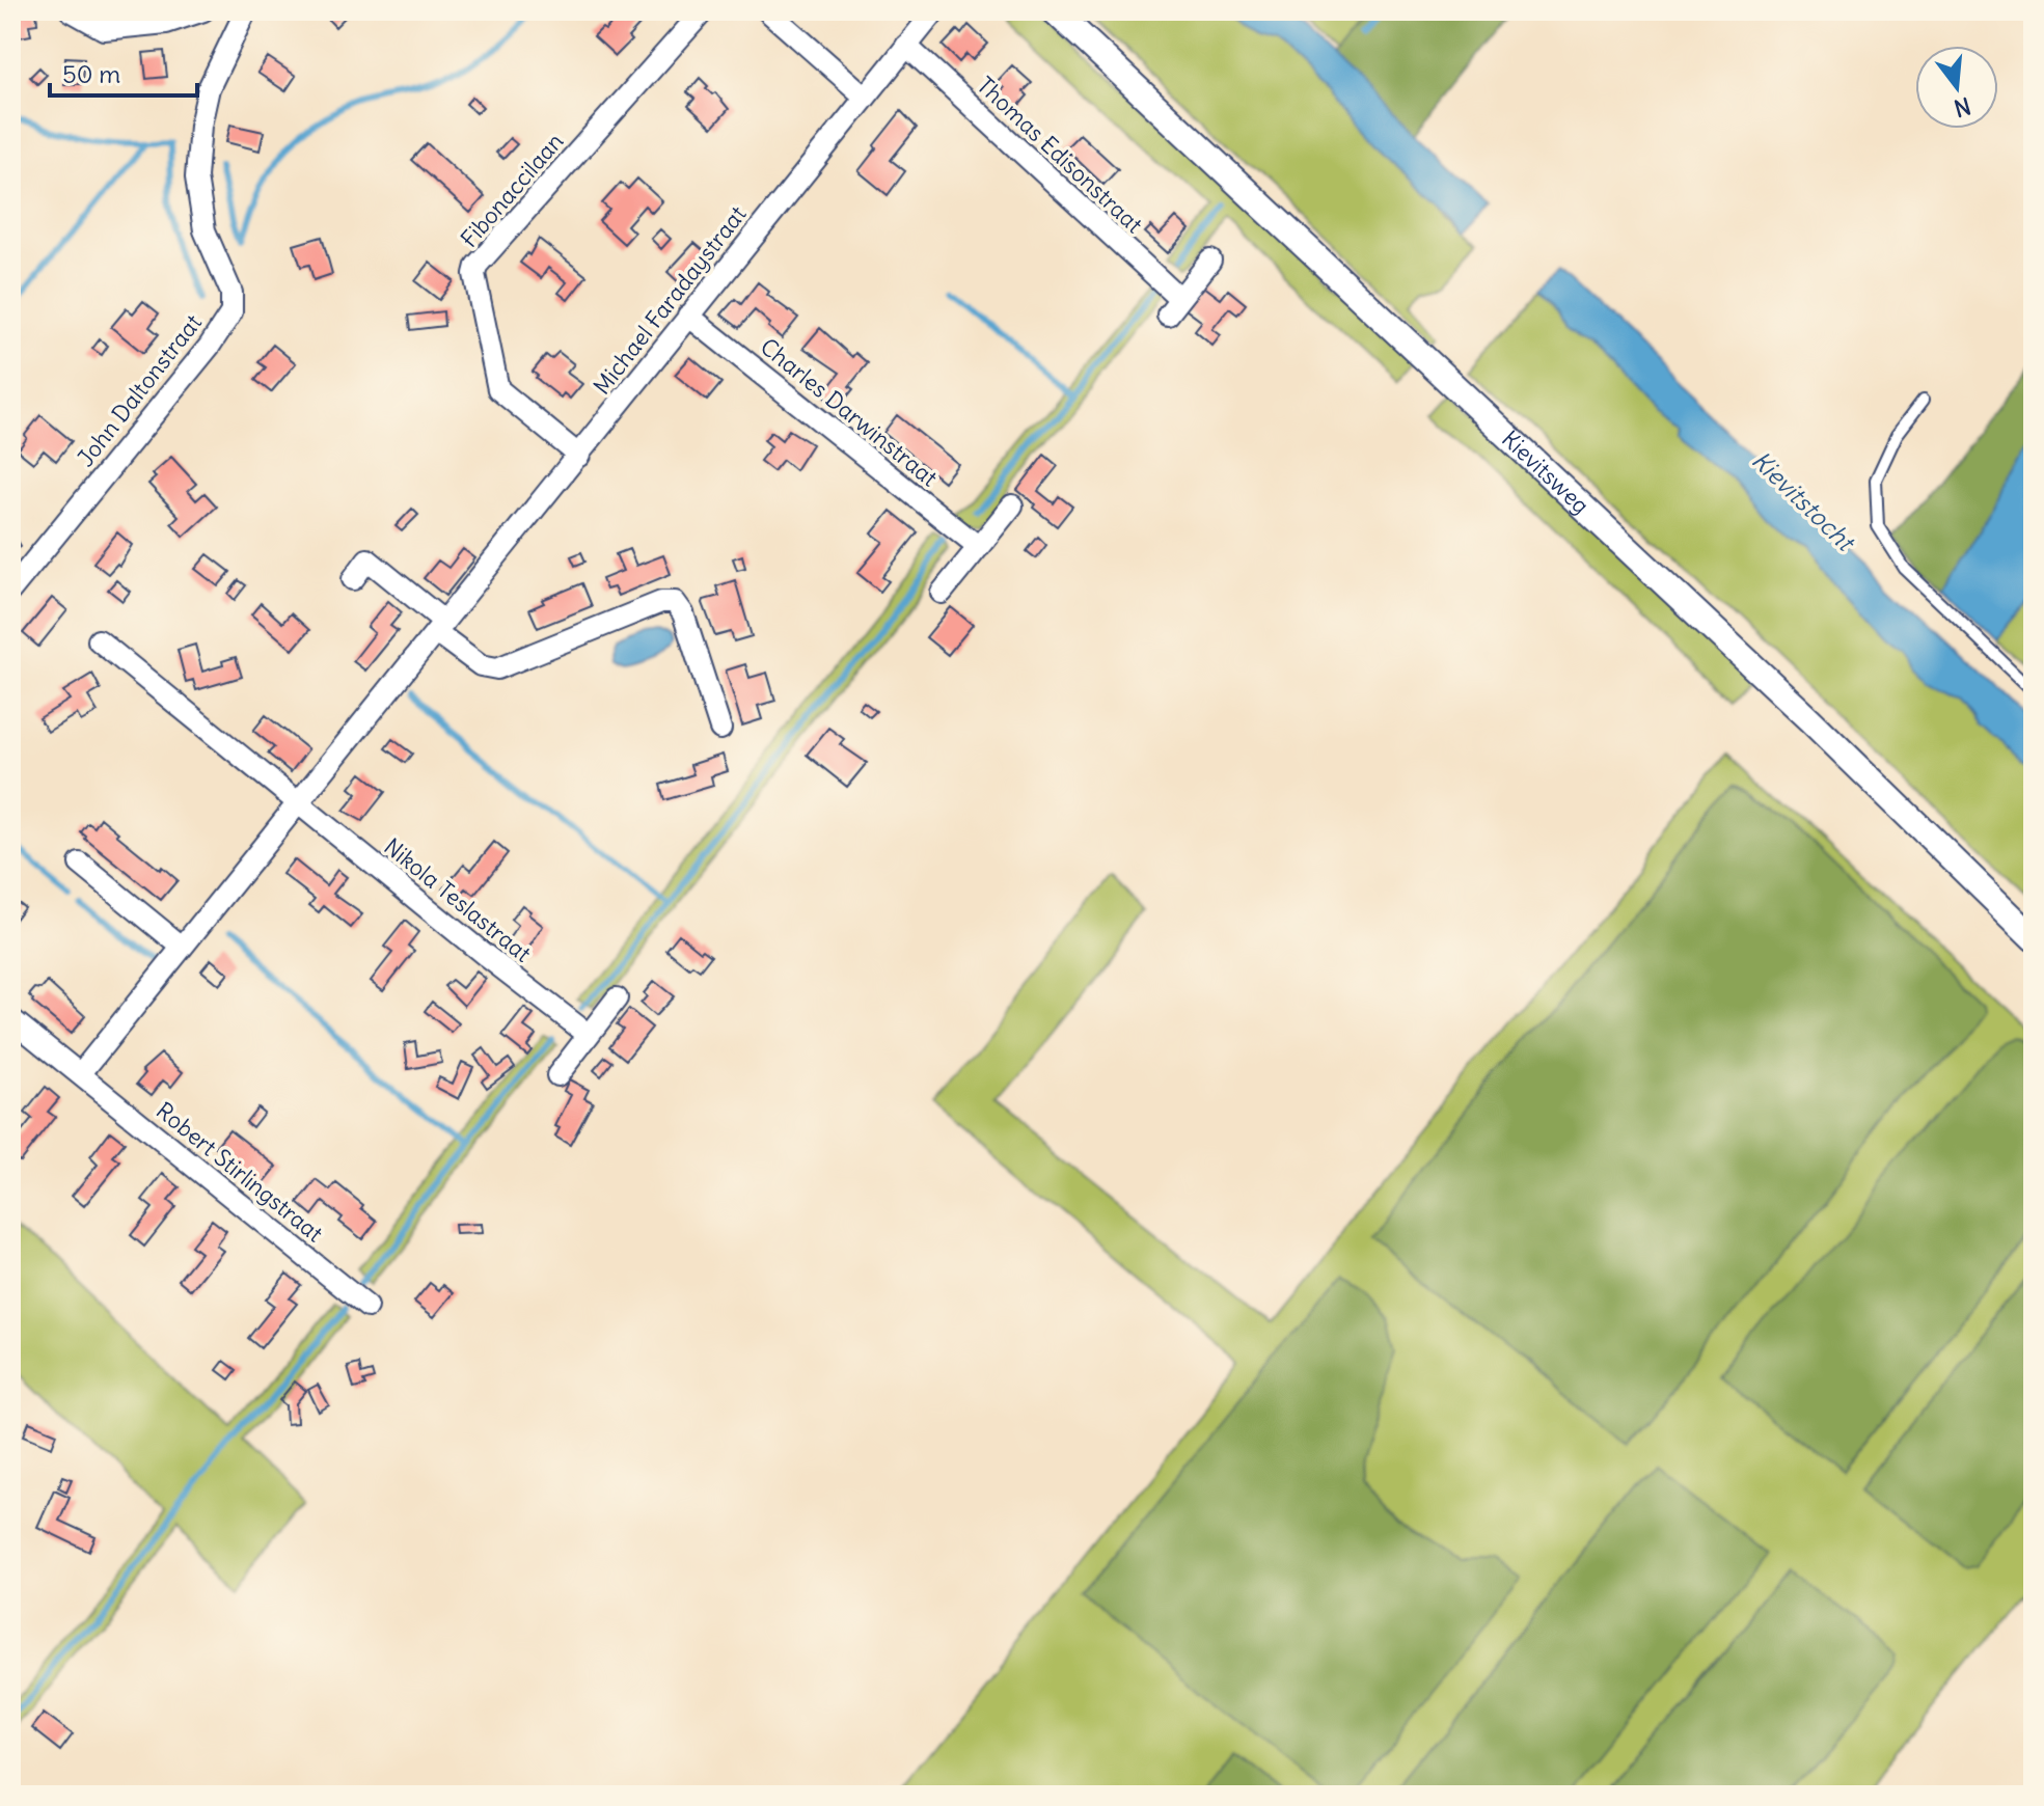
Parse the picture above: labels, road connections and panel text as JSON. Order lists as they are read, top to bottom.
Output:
{
  "streets": {
    "street": [
      "Thomas Edisonstraat",
      "Fibonaccilaan",
      "Michael Faradaystraat",
      "John Daltonstraat",
      "Charles Darwinstraat",
      "Kievitsweg",
      "Nikola Teslastraat",
      "Robert Stirlingstraat"
    ]
  },
  "crossings": [
    ["Thomas Edisonstraat", "Michael Faradaystraat"],
    ["Fibonaccilaan", "Michael Faradaystraat"],
    ["Michael Faradaystraat", "Charles Darwinstraat"],
    ["Michael Faradaystraat", "Nikola Teslastraat"],
    ["Michael Faradaystraat", "Robert Stirlingstraat"]
  ],
  "water": ["Kievitstocht"],
  "scale_bar": "50 m",
  "north": "bottom"
}
